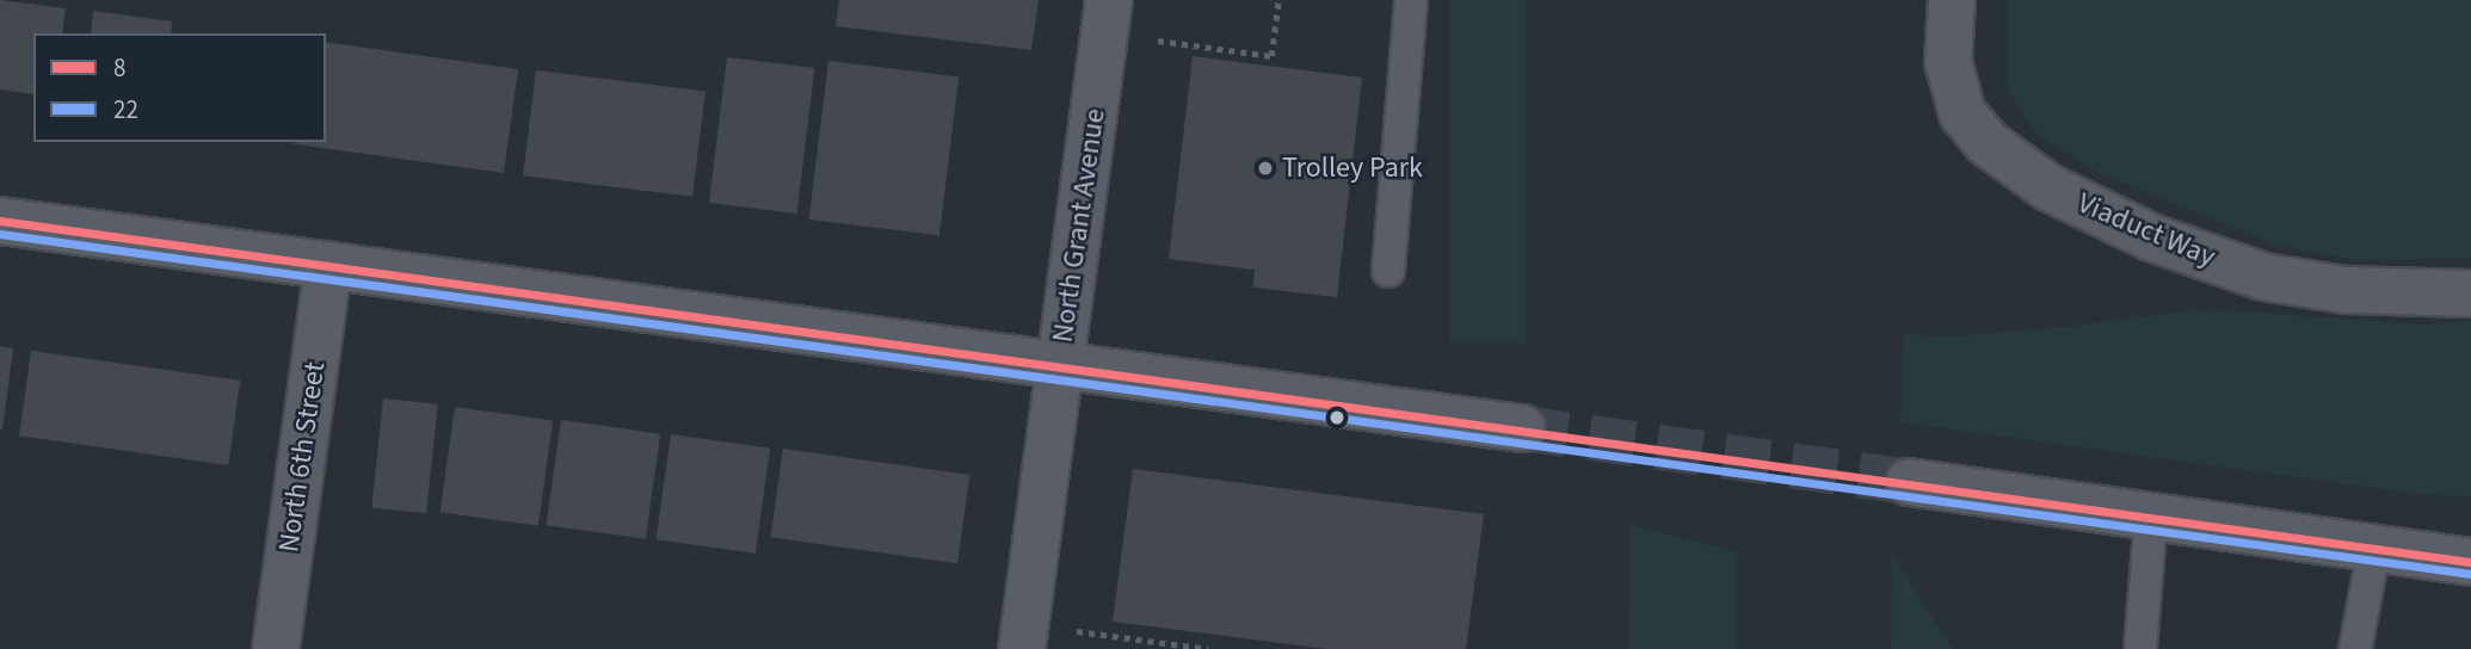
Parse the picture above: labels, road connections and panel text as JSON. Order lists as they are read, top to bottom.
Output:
{
  "streets": {
    "street": ["North Grant Avenue", "Viaduct Way", "North 6th Street"]
  },
  "places": ["Trolley Park"],
  "lines": ["transit line 8", "transit line 22"],
  "legend": ["8", "22"]
}
